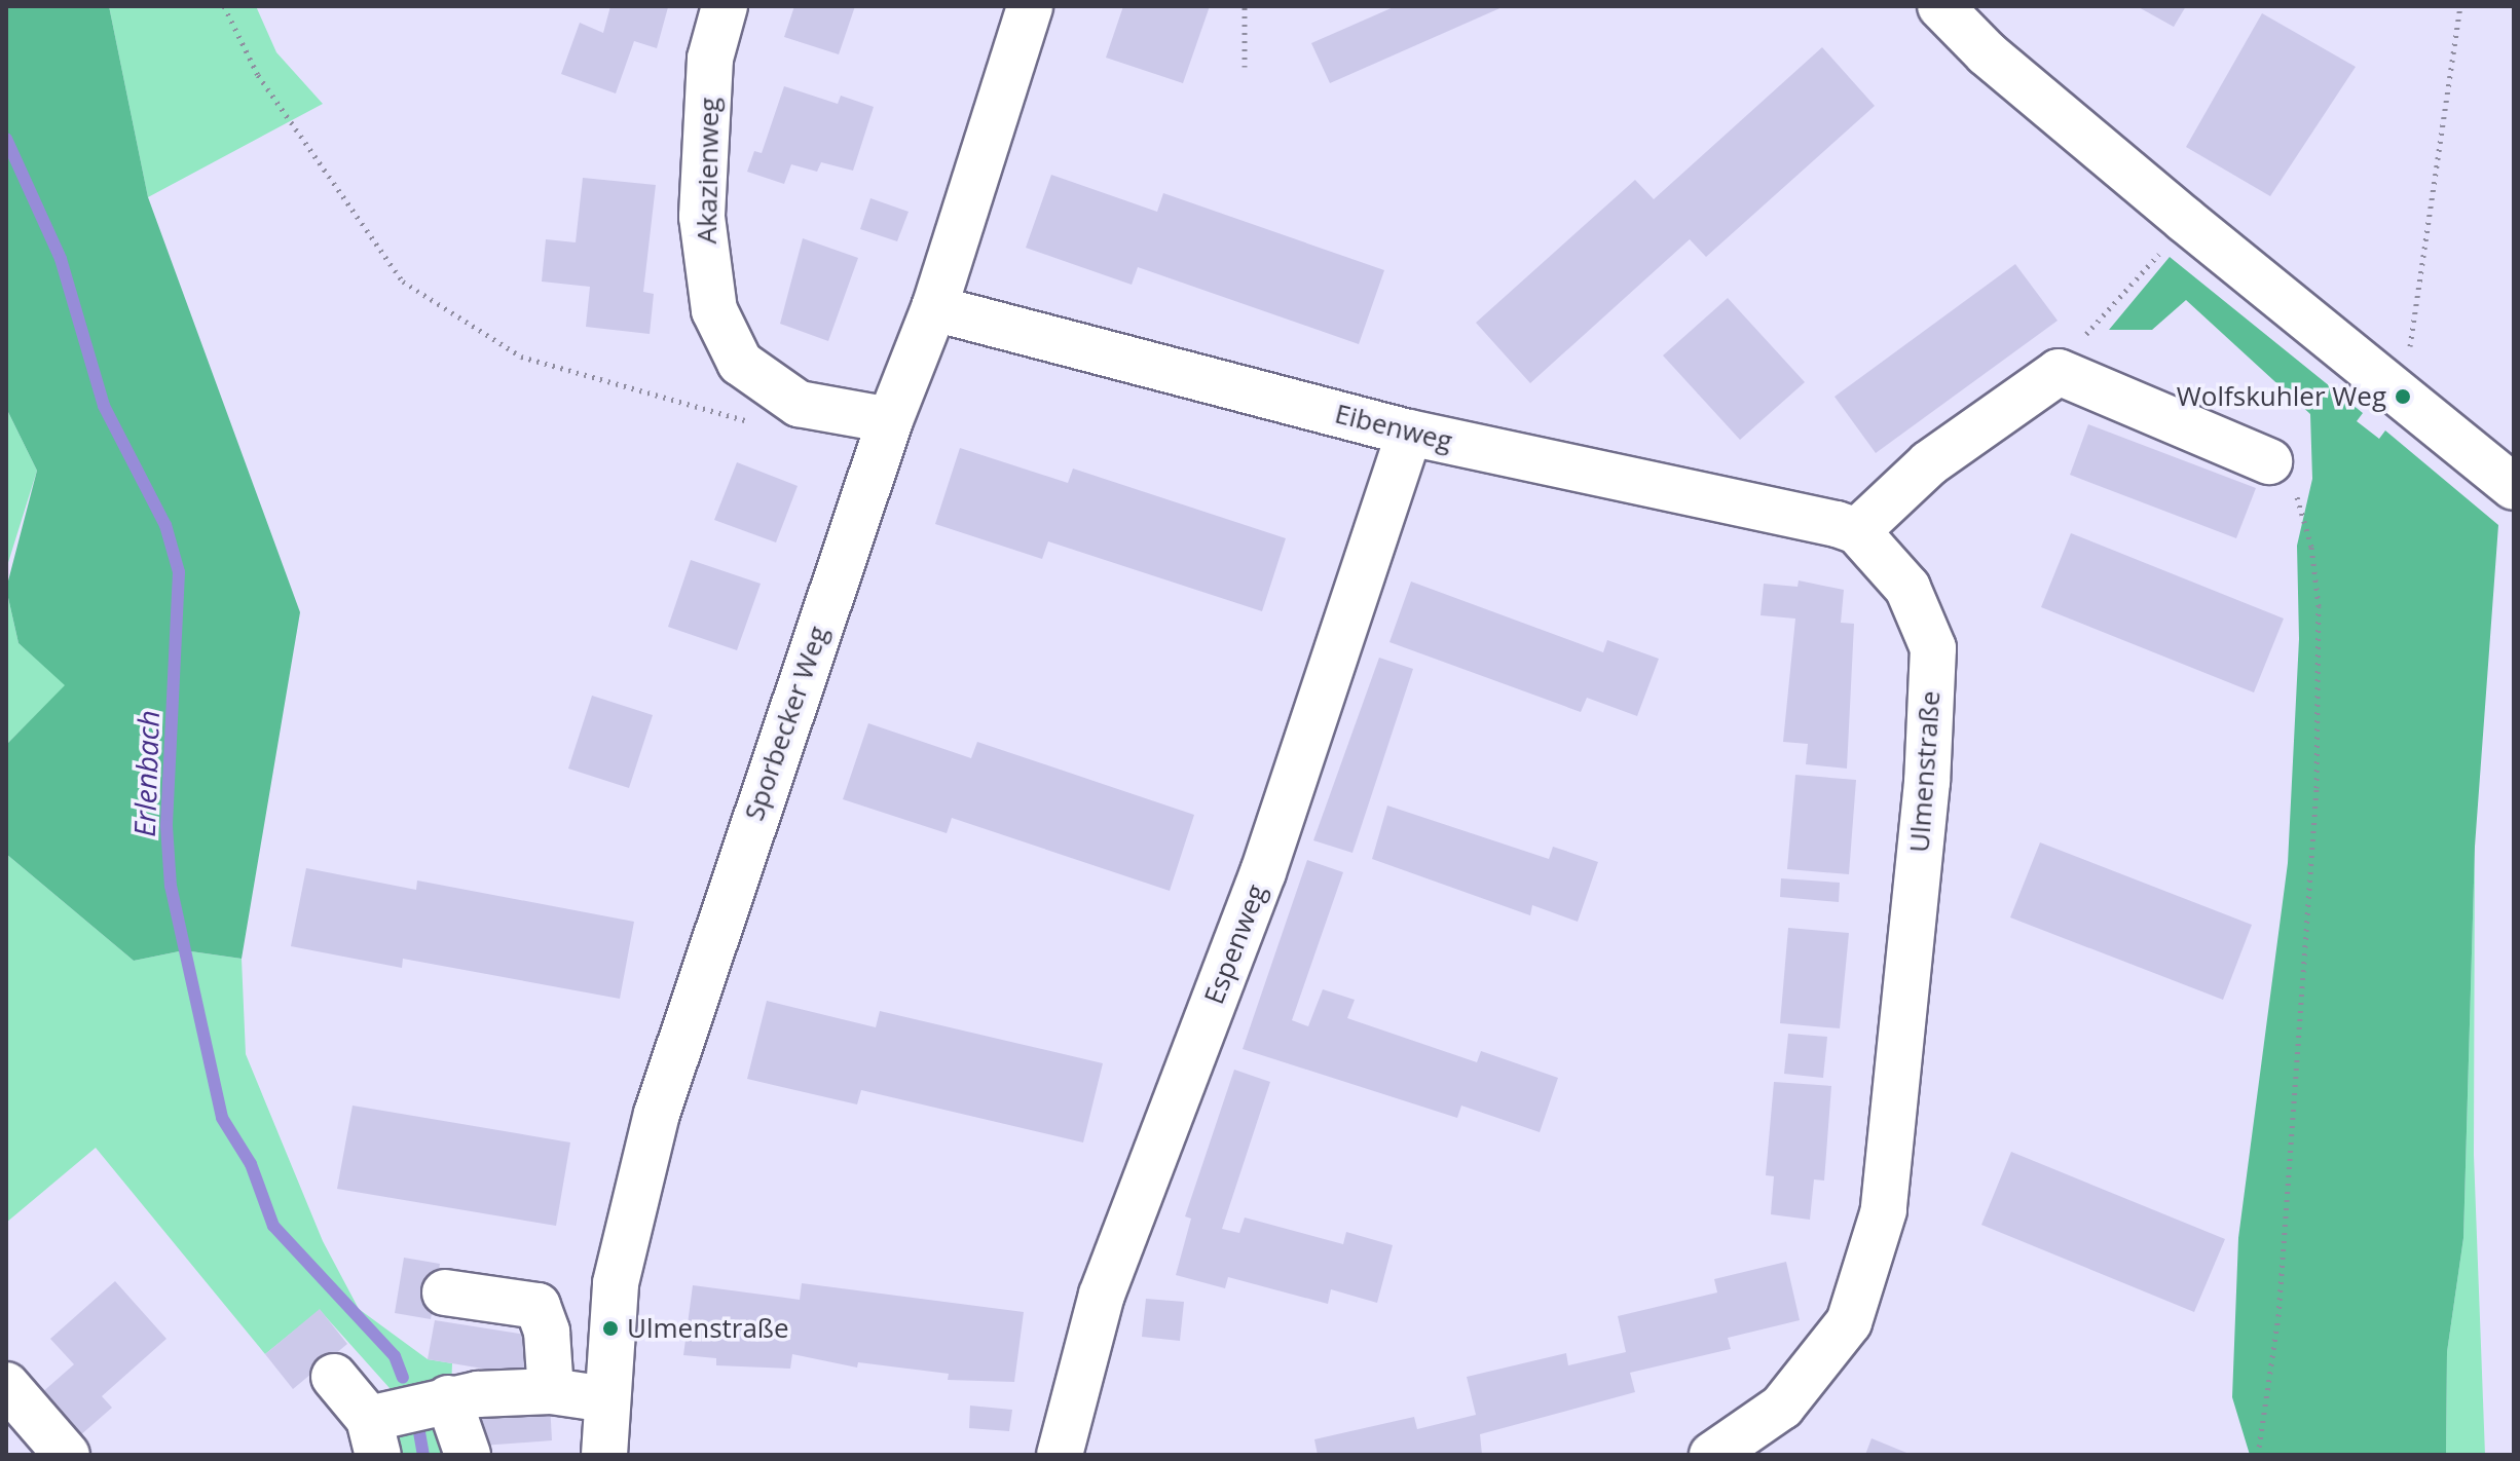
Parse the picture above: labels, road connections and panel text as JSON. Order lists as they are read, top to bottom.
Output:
{
  "streets": {
    "street": [
      "Akazienweg",
      "Eibenweg",
      "Sporbecker Weg",
      "Ulmenstraße",
      "Espenweg"
    ]
  },
  "crossings": [
    ["Akazienweg", "Sporbecker Weg"],
    ["Eibenweg", "Sporbecker Weg"],
    ["Eibenweg", "Ulmenstraße"],
    ["Eibenweg", "Espenweg"]
  ],
  "water": ["Erlenbach"],
  "places": ["Wolfskuhler Weg", "Ulmenstraße"]
}
